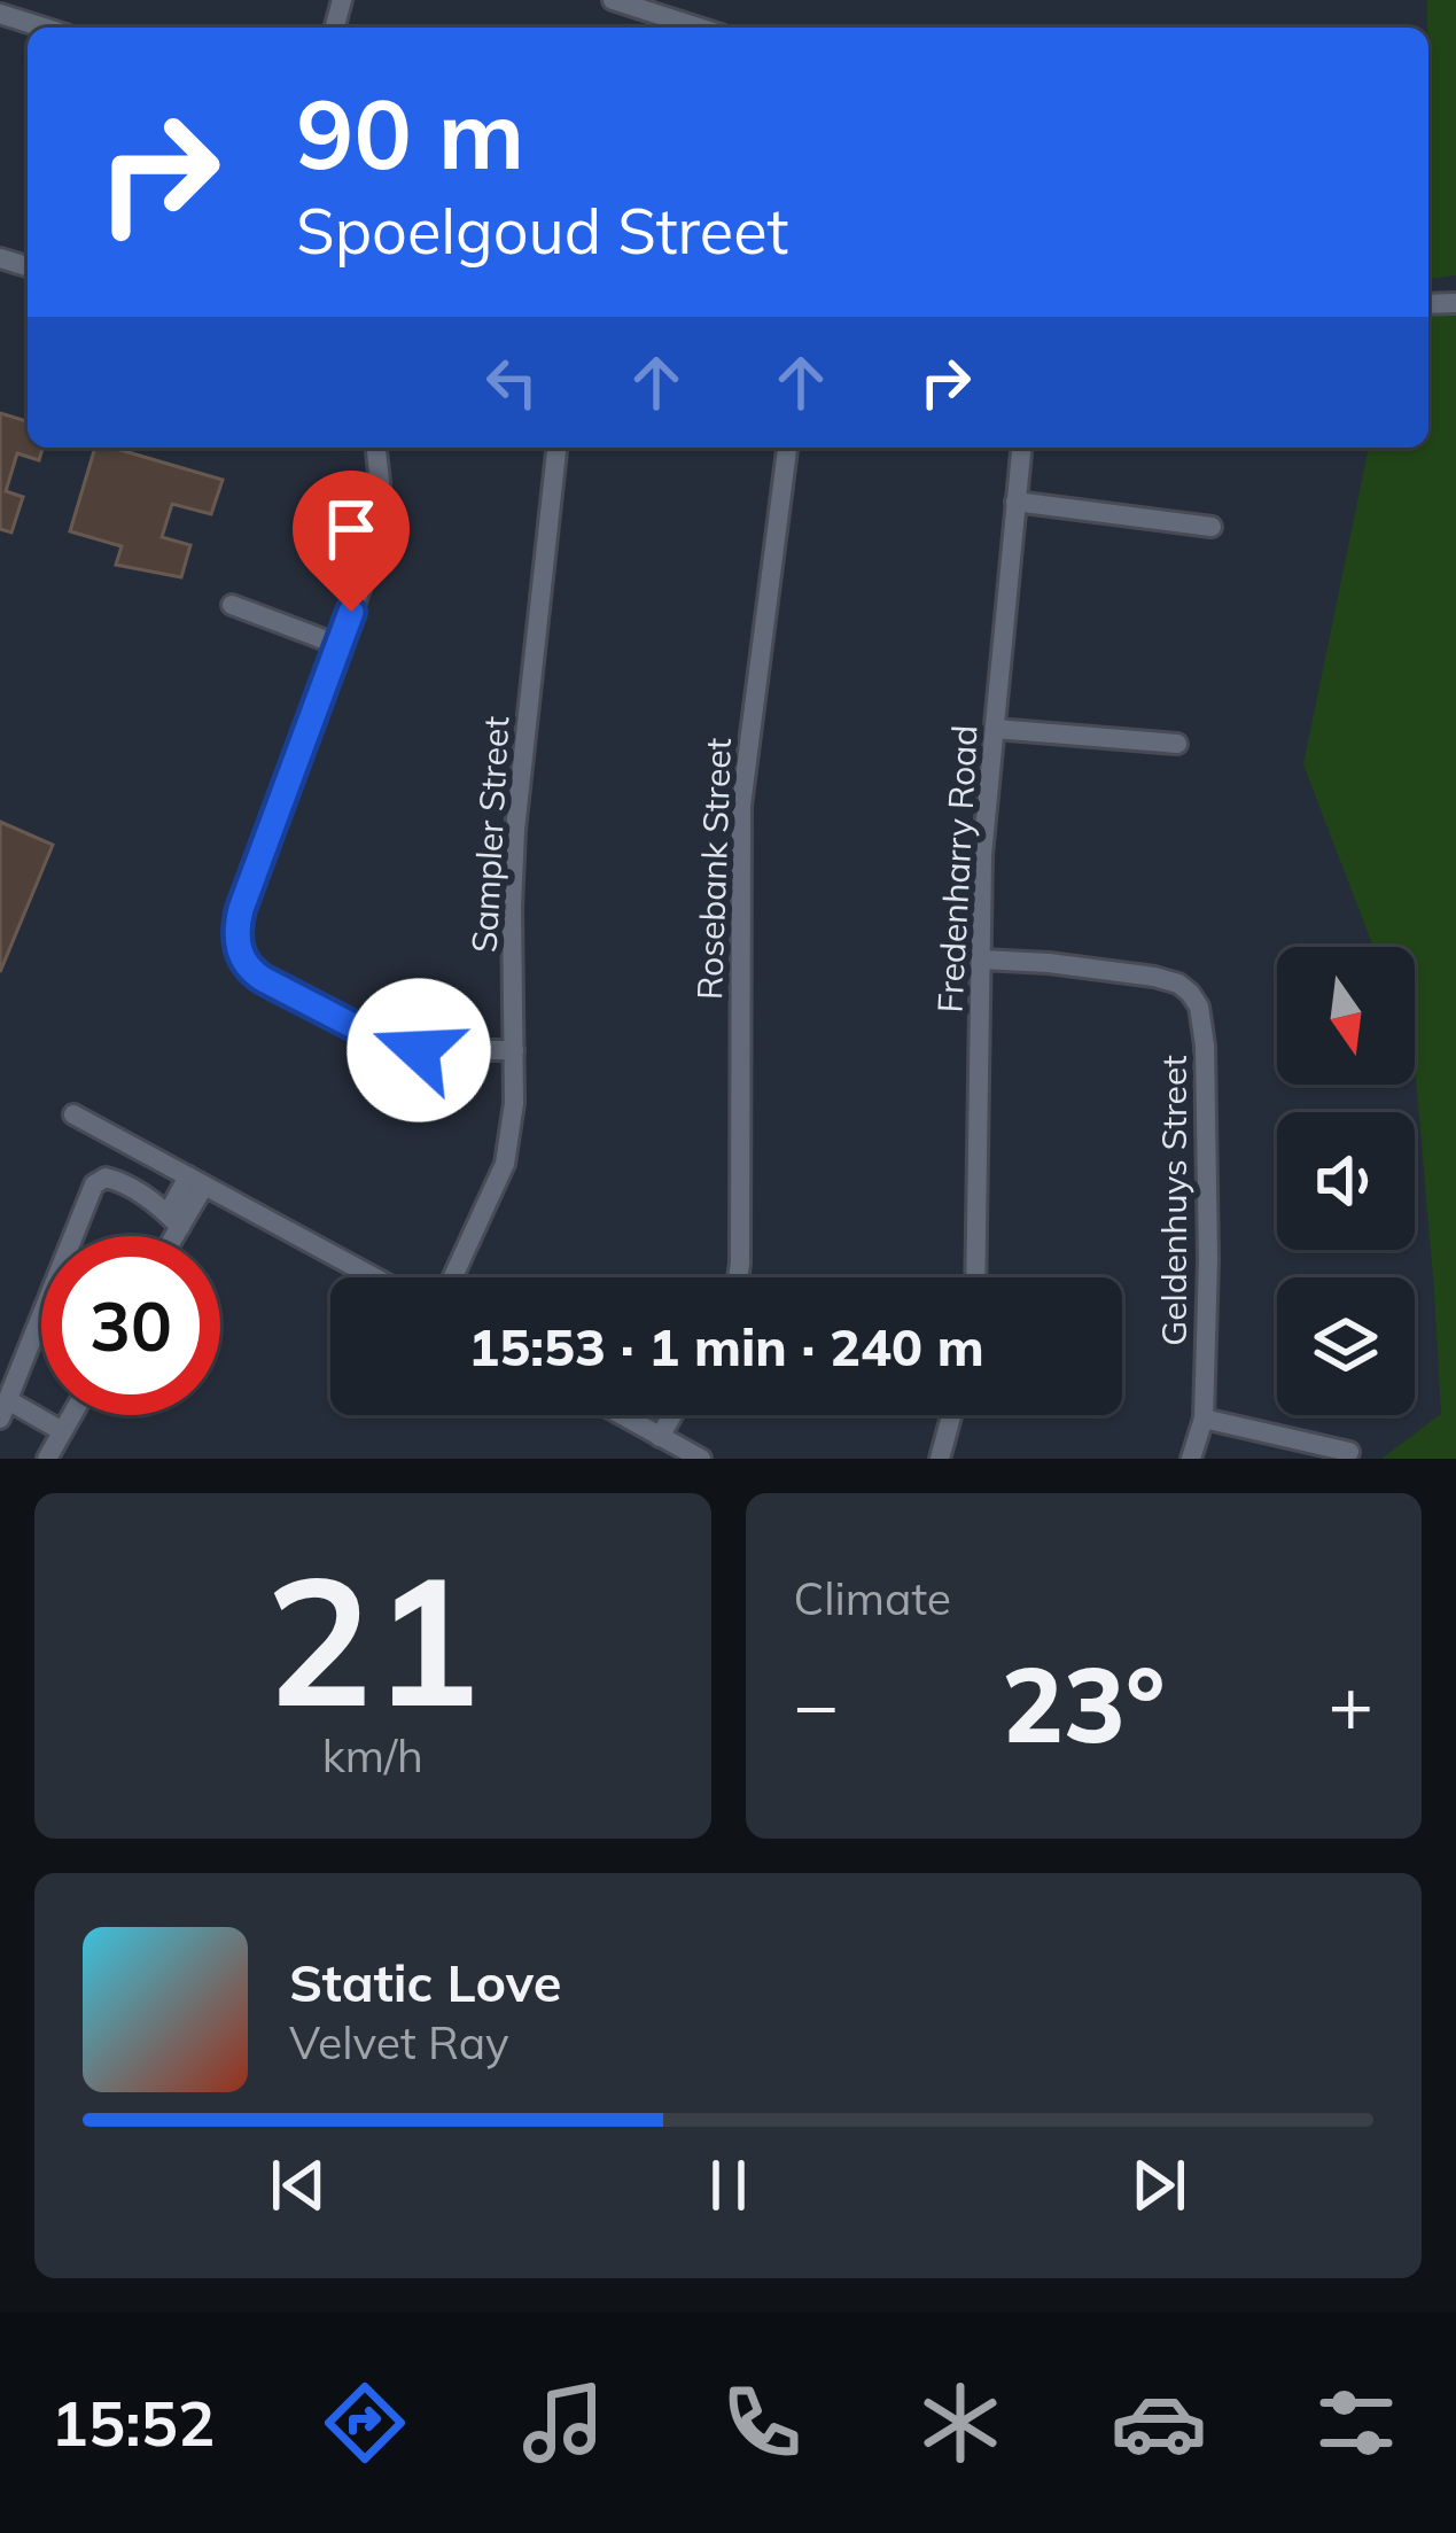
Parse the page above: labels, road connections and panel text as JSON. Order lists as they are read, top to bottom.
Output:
{
  "streets": {
    "street": [
      "Sampler Street",
      "Rosebank Street",
      "Fredenharry Road",
      "Geldenhuys Street"
    ]
  },
  "crossings": [
    ["Fredenharry Road", "Geldenhuys Street"]
  ],
  "north": "bottom",
  "page": {
    "turn": ["90 m", "Spoelgoud Street"],
    "limit": "30",
    "trip": "15:53 · 1 min · 240 m",
    "tile": [
      ["21", "km/h"],
      "Climate"
    ],
    "heat": ["−", "23°", "+"],
    "song": ["Static Love", "Velvet Ray"],
    "tabs": "15:52"
  }
}
